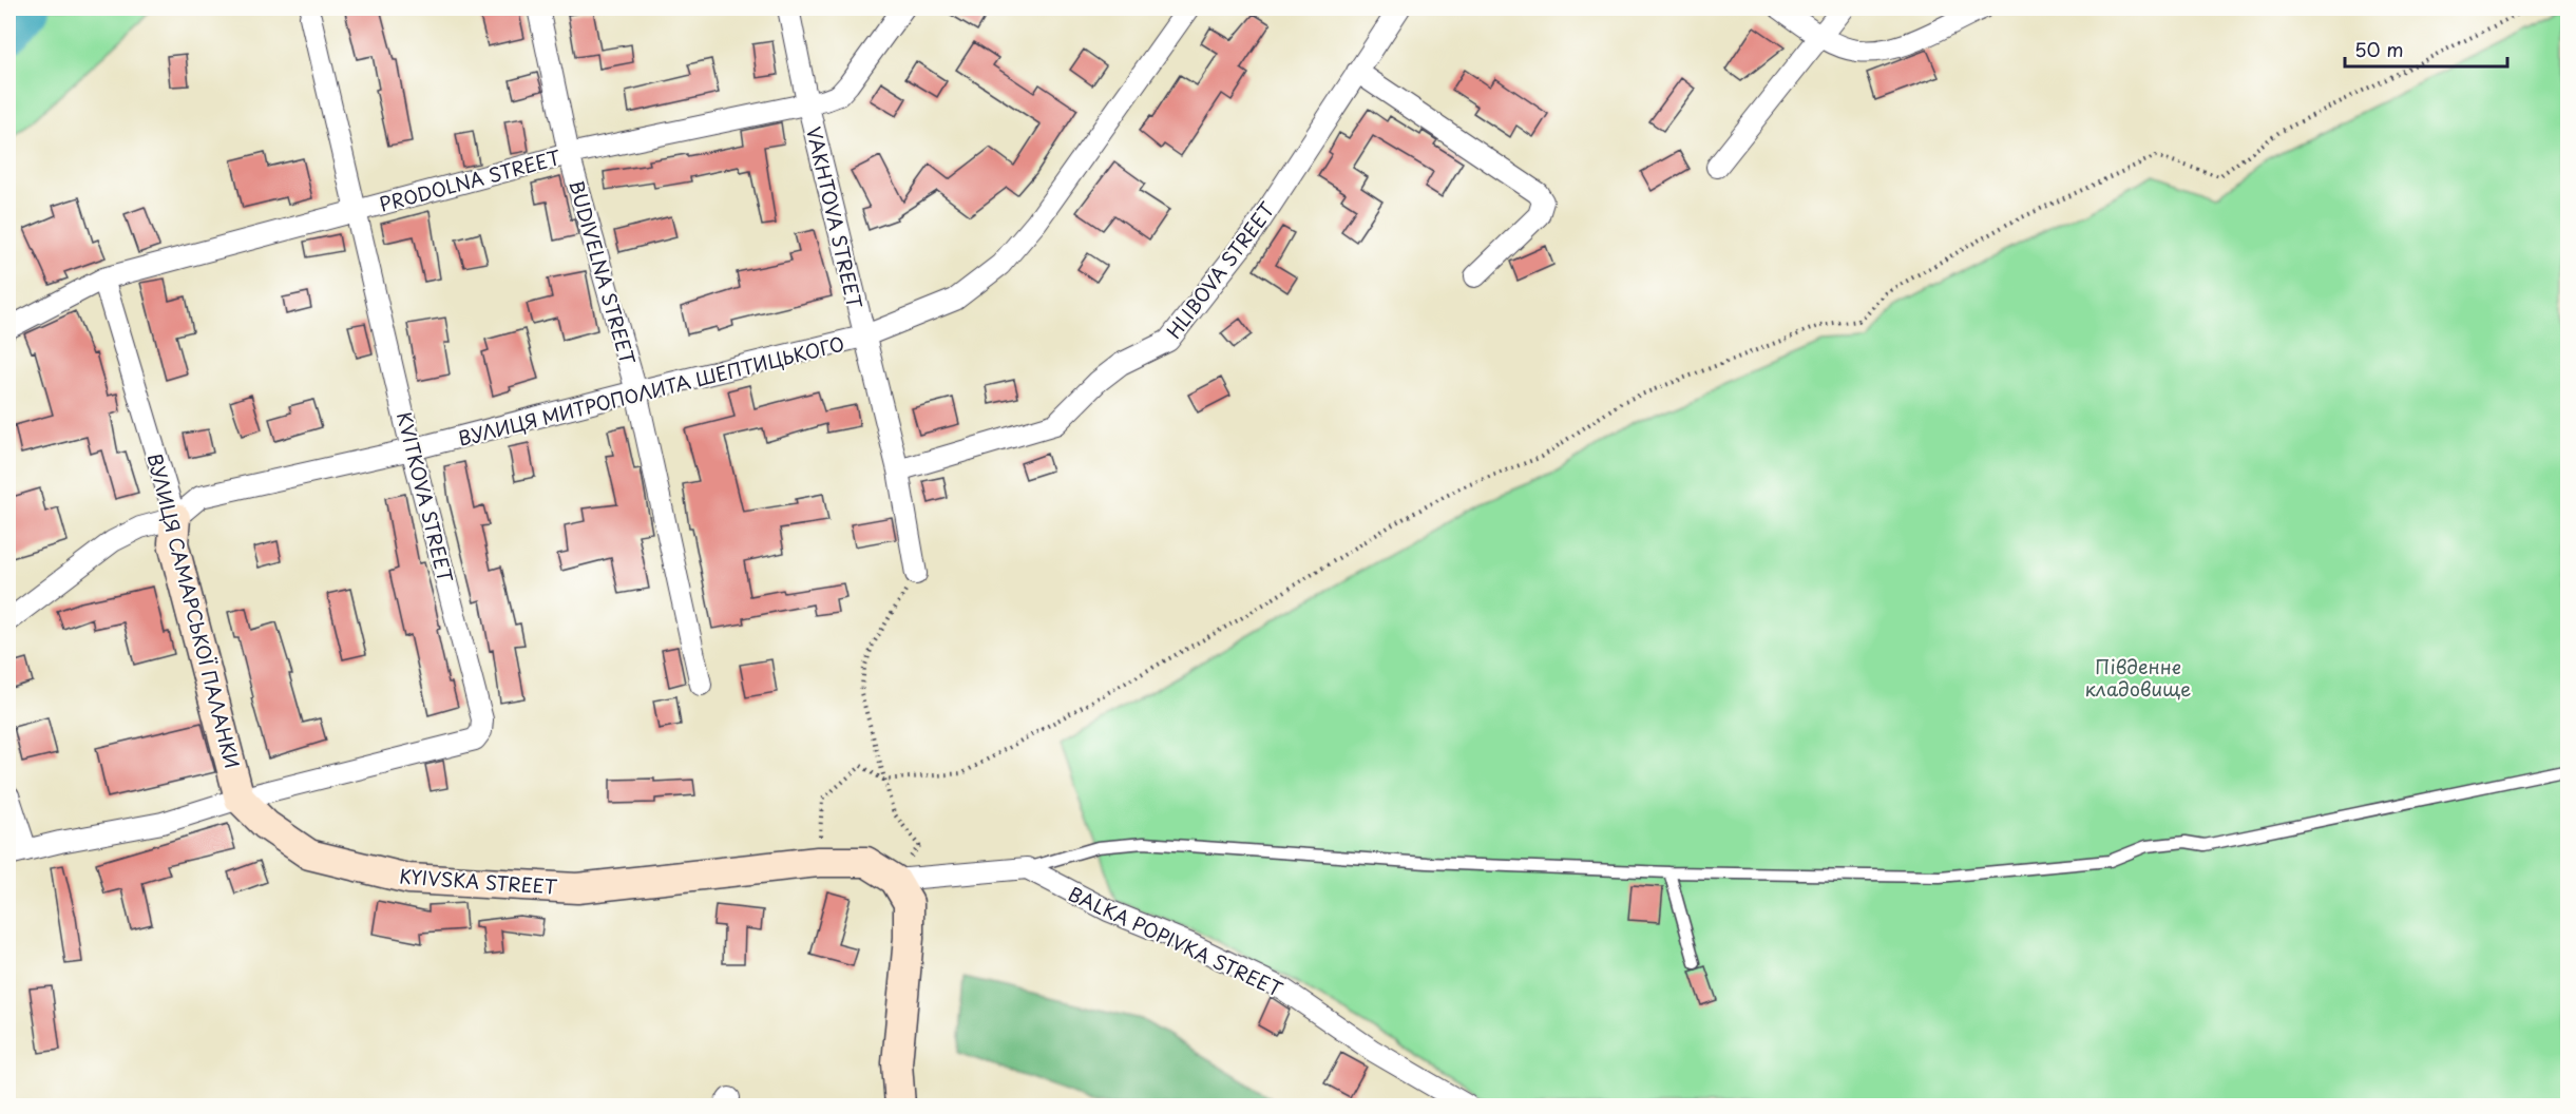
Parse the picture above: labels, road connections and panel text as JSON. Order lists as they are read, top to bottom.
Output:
{
  "streets": {
    "street": [
      "PRODOLNA STREET",
      "VAKHTOVA STREET",
      "HLIBOVA STREET",
      "BUDIVELNA STREET",
      "ВУЛИЦЯ МИТРОПОЛИТА ШЕПТИЦЬКОГО",
      "KVITKOVA STREET",
      "ВУЛИЦЯ САМАРСЬКОЇ ПАЛАНКИ",
      "KYIVSKA STREET",
      "BALKA POPIVKA STREET"
    ]
  },
  "crossings": [
    ["PRODOLNA STREET", "VAKHTOVA STREET"],
    ["PRODOLNA STREET", "BUDIVELNA STREET"],
    ["PRODOLNA STREET", "KVITKOVA STREET"],
    ["PRODOLNA STREET", "ВУЛИЦЯ САМАРСЬКОЇ ПАЛАНКИ"],
    ["VAKHTOVA STREET", "HLIBOVA STREET"],
    ["VAKHTOVA STREET", "ВУЛИЦЯ МИТРОПОЛИТА ШЕПТИЦЬКОГО"],
    ["BUDIVELNA STREET", "ВУЛИЦЯ МИТРОПОЛИТА ШЕПТИЦЬКОГО"],
    ["ВУЛИЦЯ МИТРОПОЛИТА ШЕПТИЦЬКОГО", "KVITKOVA STREET"],
    ["ВУЛИЦЯ МИТРОПОЛИТА ШЕПТИЦЬКОГО", "ВУЛИЦЯ САМАРСЬКОЇ ПАЛАНКИ"],
    ["KVITKOVA STREET", "ВУЛИЦЯ САМАРСЬКОЇ ПАЛАНКИ"],
    ["KVITKOVA STREET", "KYIVSKA STREET"],
    ["ВУЛИЦЯ САМАРСЬКОЇ ПАЛАНКИ", "KYIVSKA STREET"]
  ],
  "parks": ["Південне кладовище"],
  "scale_bar": "50 m"
}
